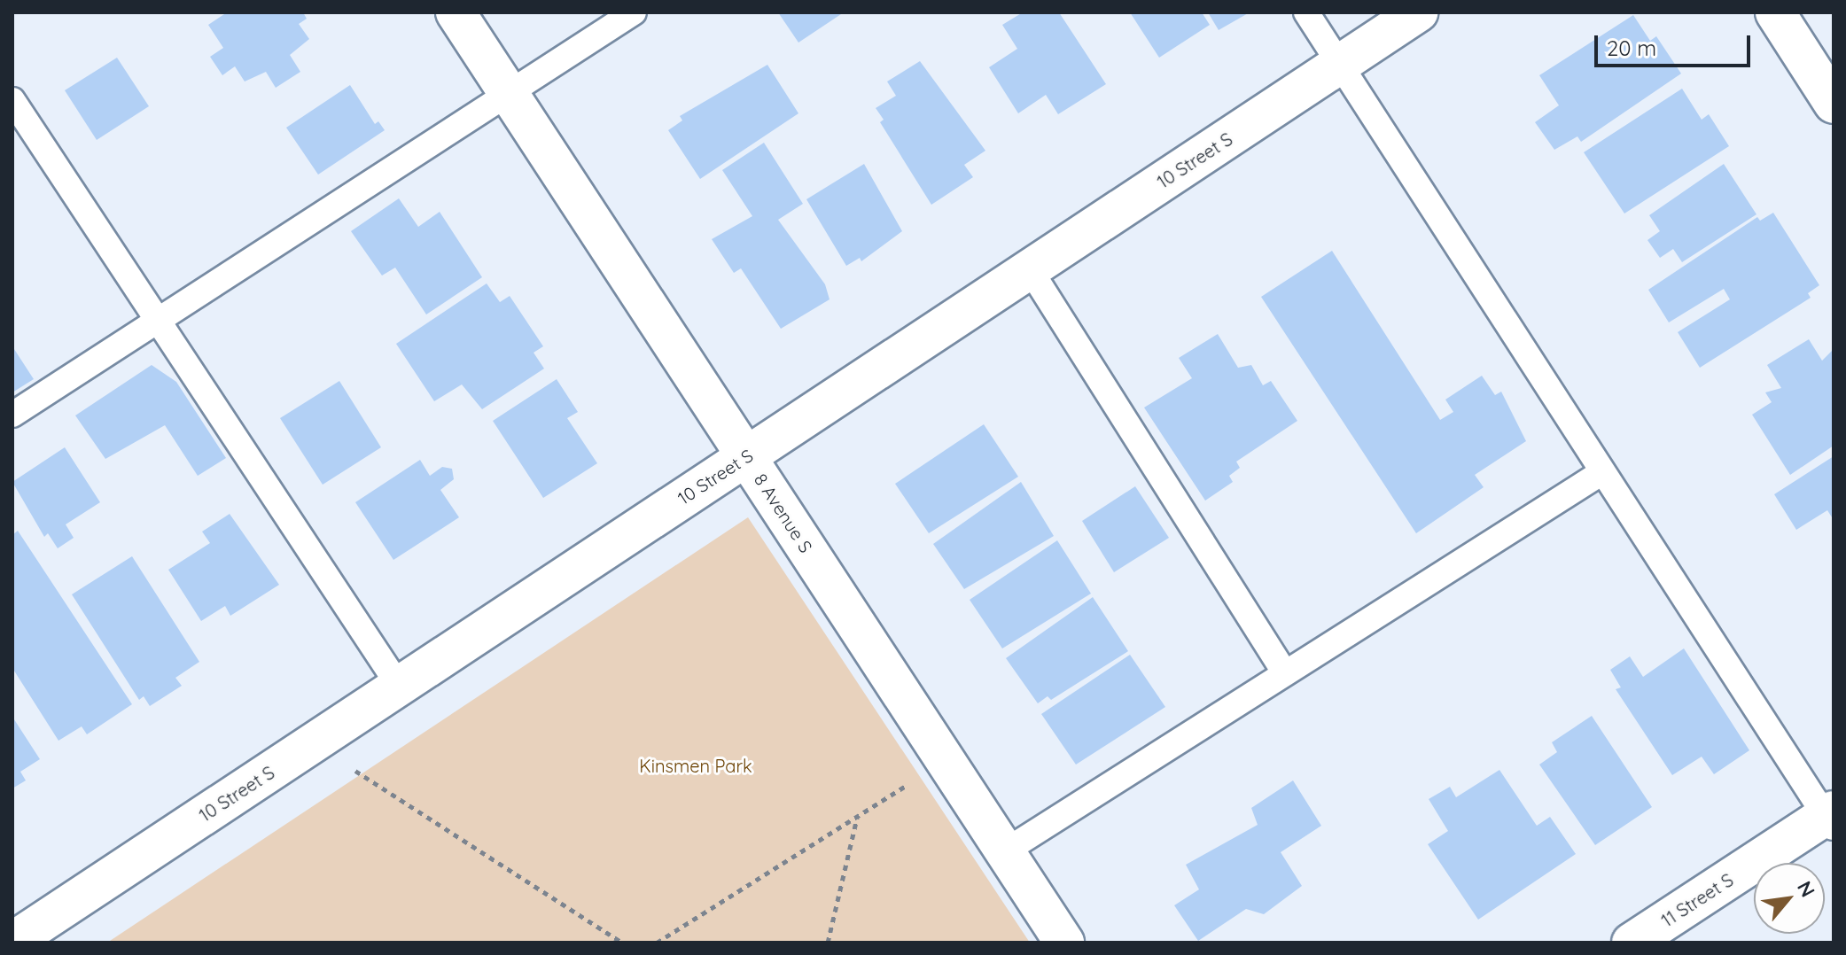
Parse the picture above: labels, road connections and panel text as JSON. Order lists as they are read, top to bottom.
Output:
{
  "streets": {
    "street": ["10 Street S", "8 Avenue S", "11 Street S"]
  },
  "crossings": [
    ["10 Street S", "8 Avenue S"]
  ],
  "parks": ["Kinsmen Park"],
  "scale_bar": "20 m",
  "north": "top right"
}
